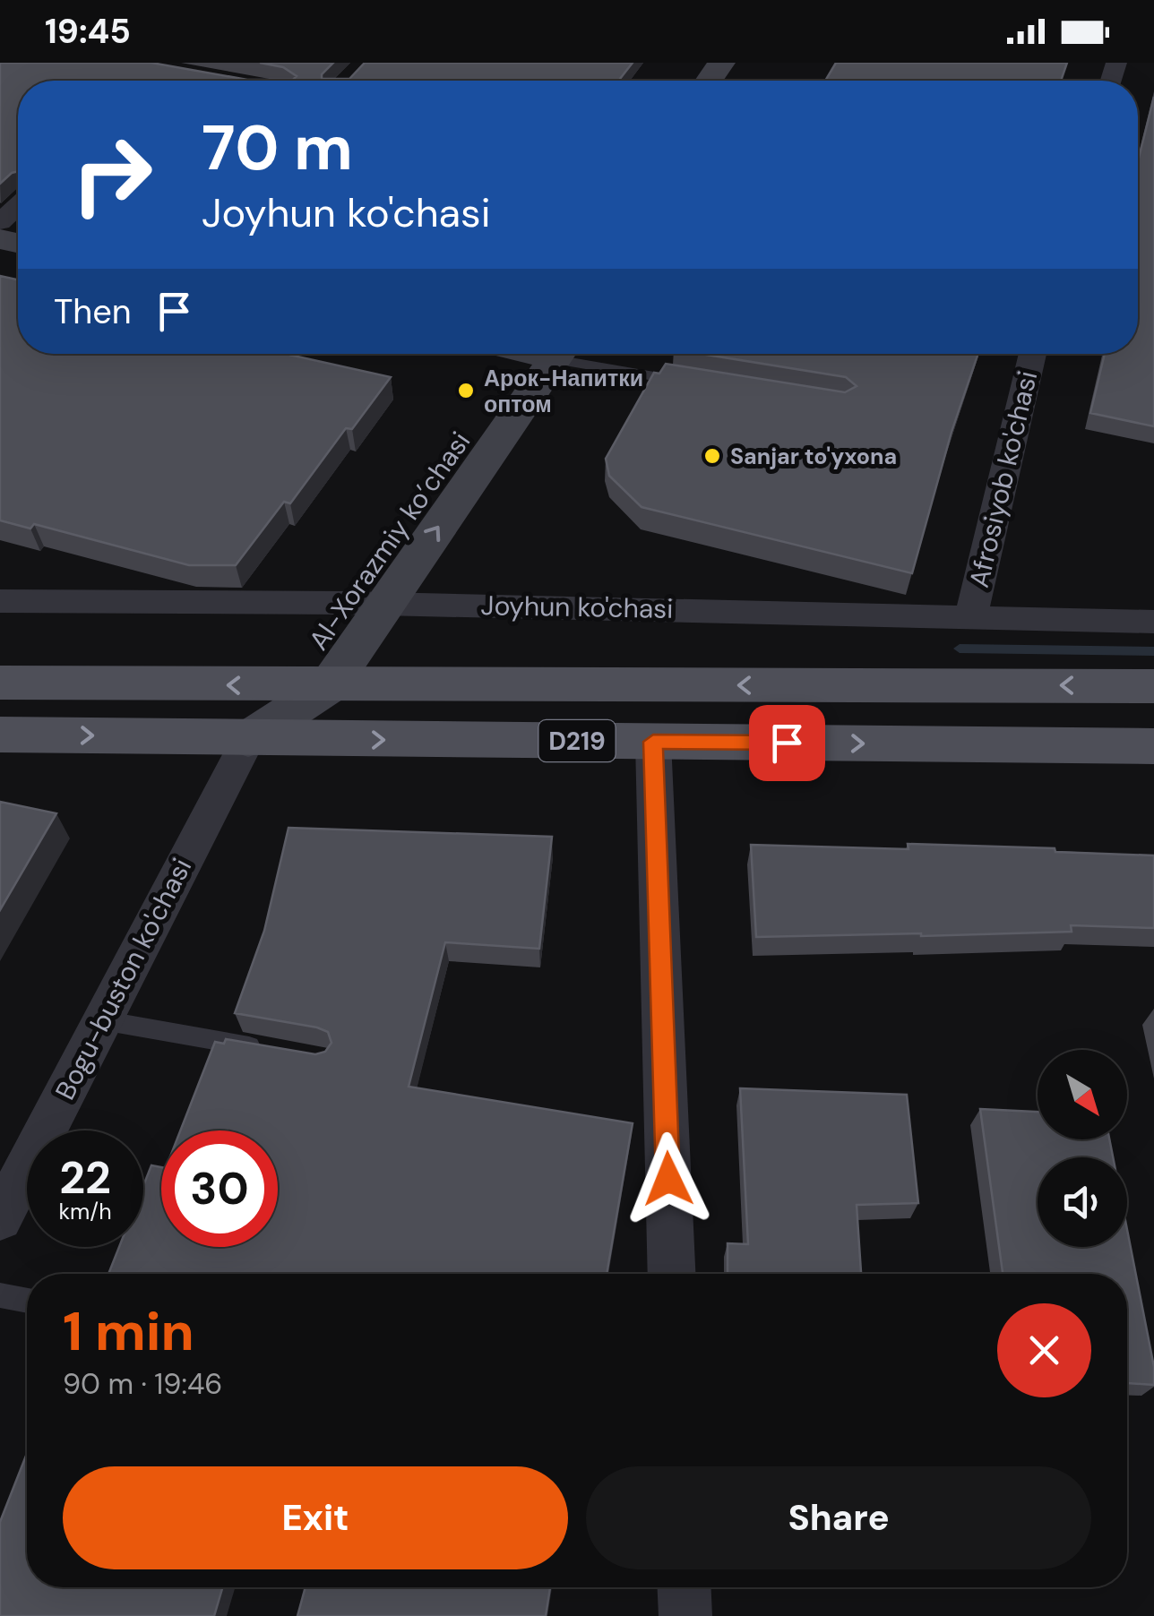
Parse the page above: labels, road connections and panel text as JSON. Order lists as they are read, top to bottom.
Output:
{
  "streets": {
    "main road": ["Al-Xorazmiy ko’chasi", "D219"],
    "street": ["Afrosiyob ko'chasi", "Joyhun ko'chasi", "Bogu-buston ko'chasi"]
  },
  "crossings": [
    ["Afrosiyob ko'chasi", "Joyhun ko'chasi"],
    ["Al-Xorazmiy ko’chasi", "Joyhun ko'chasi"],
    ["Al-Xorazmiy ko’chasi", "D219"],
    ["D219", "Bogu-buston ko'chasi"]
  ],
  "places": ["Арок-Напитки оптом", "Sanjar to'yxona"],
  "north": "bottom right",
  "page": {
    "status": "19:45",
    "turn": ["70 m", "Joyhun ko'chasi"],
    "then": "Then",
    "speed": "22 km/h",
    "limit": "30",
    "heading": ["1 min", "90 m · 19:46"],
    "buttons": ["Exit", "Share"]
  }
}
